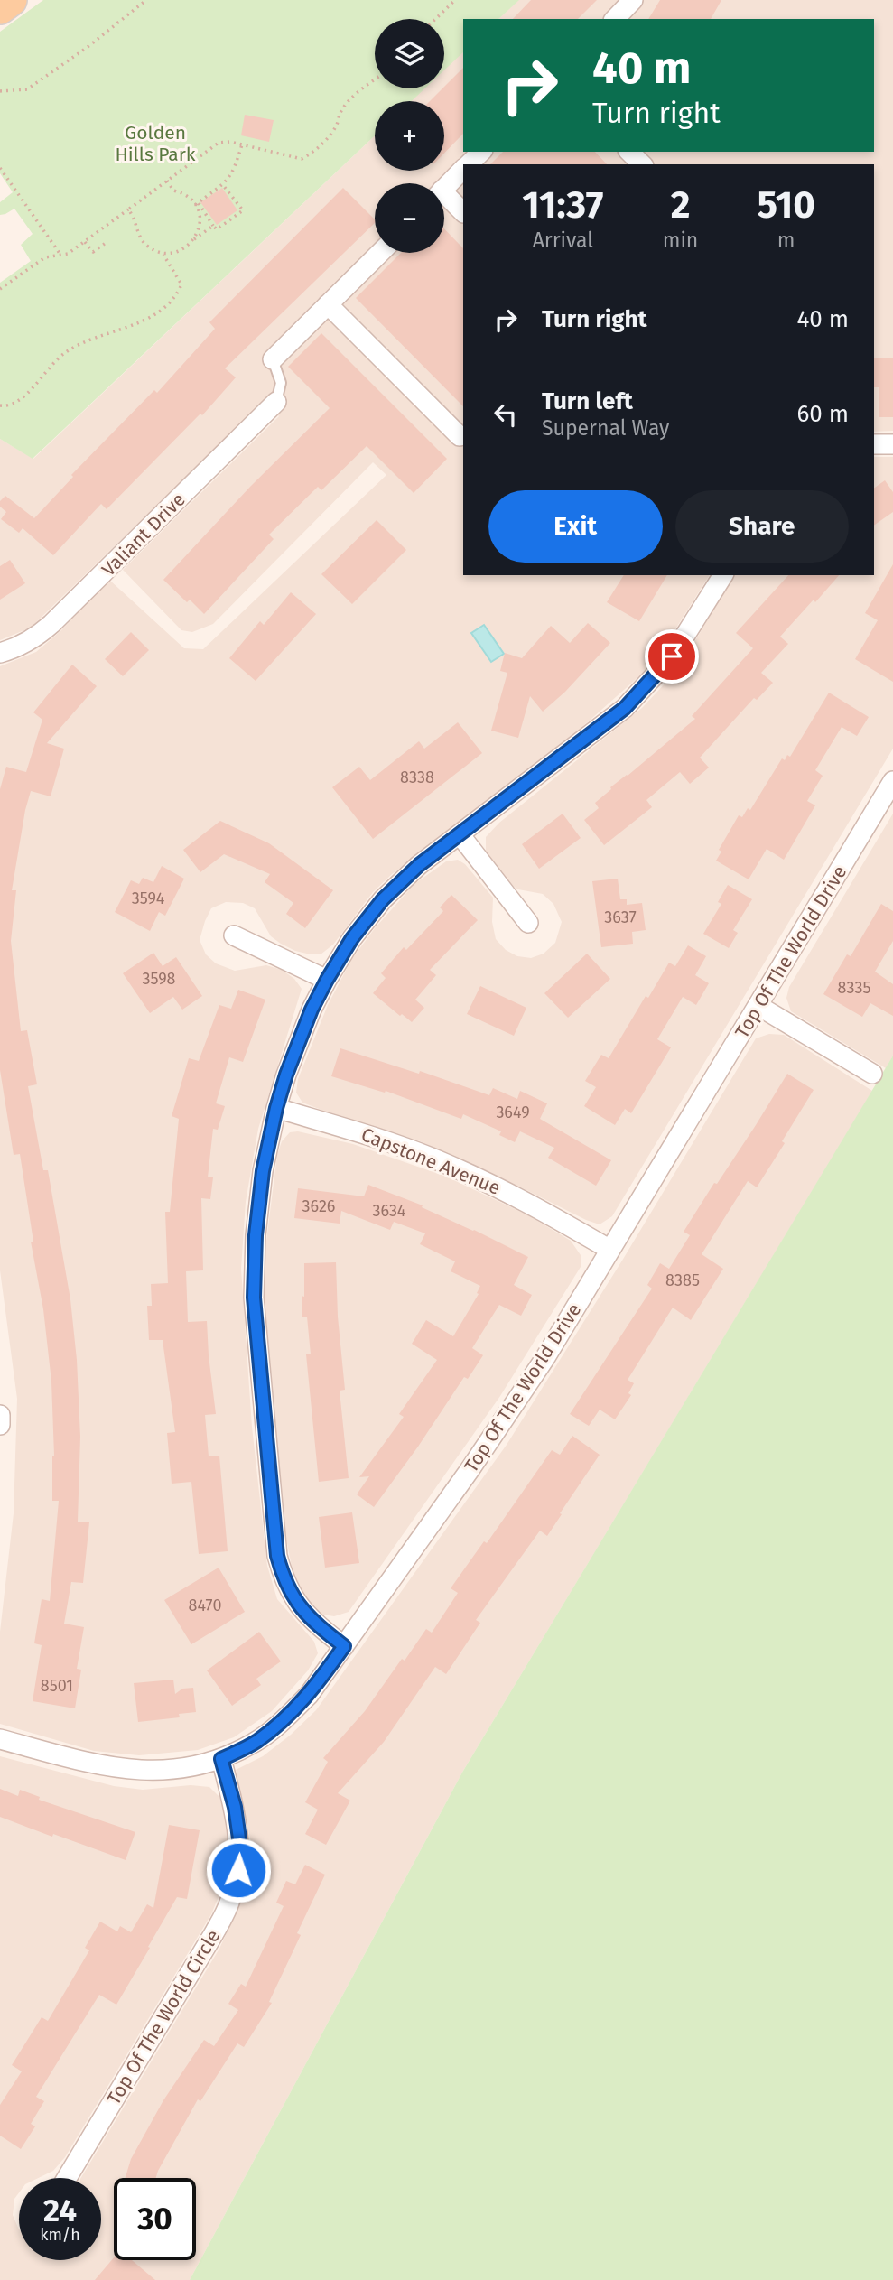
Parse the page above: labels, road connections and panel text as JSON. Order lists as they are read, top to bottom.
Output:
{
  "streets": {
    "street": [
      "Valiant Drive",
      "Top Of The World Drive",
      "Capstone Avenue",
      "Top Of The World Circle"
    ]
  },
  "crossings": [
    ["Top Of The World Drive", "Capstone Avenue"],
    ["Top Of The World Drive", "Top Of The World Circle"]
  ],
  "parks": ["Golden Hills Park"],
  "house_numbers": [
    "8338",
    "3594",
    "3637",
    "3598",
    "8335",
    "3649",
    "3626",
    "3634",
    "8385",
    "8470",
    "8501"
  ],
  "page": {
    "map_buttons": ["+", "−"],
    "turn": ["40 m", "Turn right"],
    "eta": [
      "11:37",
      "Arrival",
      "2",
      "min",
      "510",
      "m"
    ],
    "list": [
      {
        "name": "Turn right",
        "value": "40 m"
      },
      {
        "name": "Turn left",
        "note": "Supernal Way",
        "value": "60 m"
      }
    ],
    "buttons": ["Exit", "Share"],
    "speed": "24 km/h",
    "limit": "30"
  }
}
